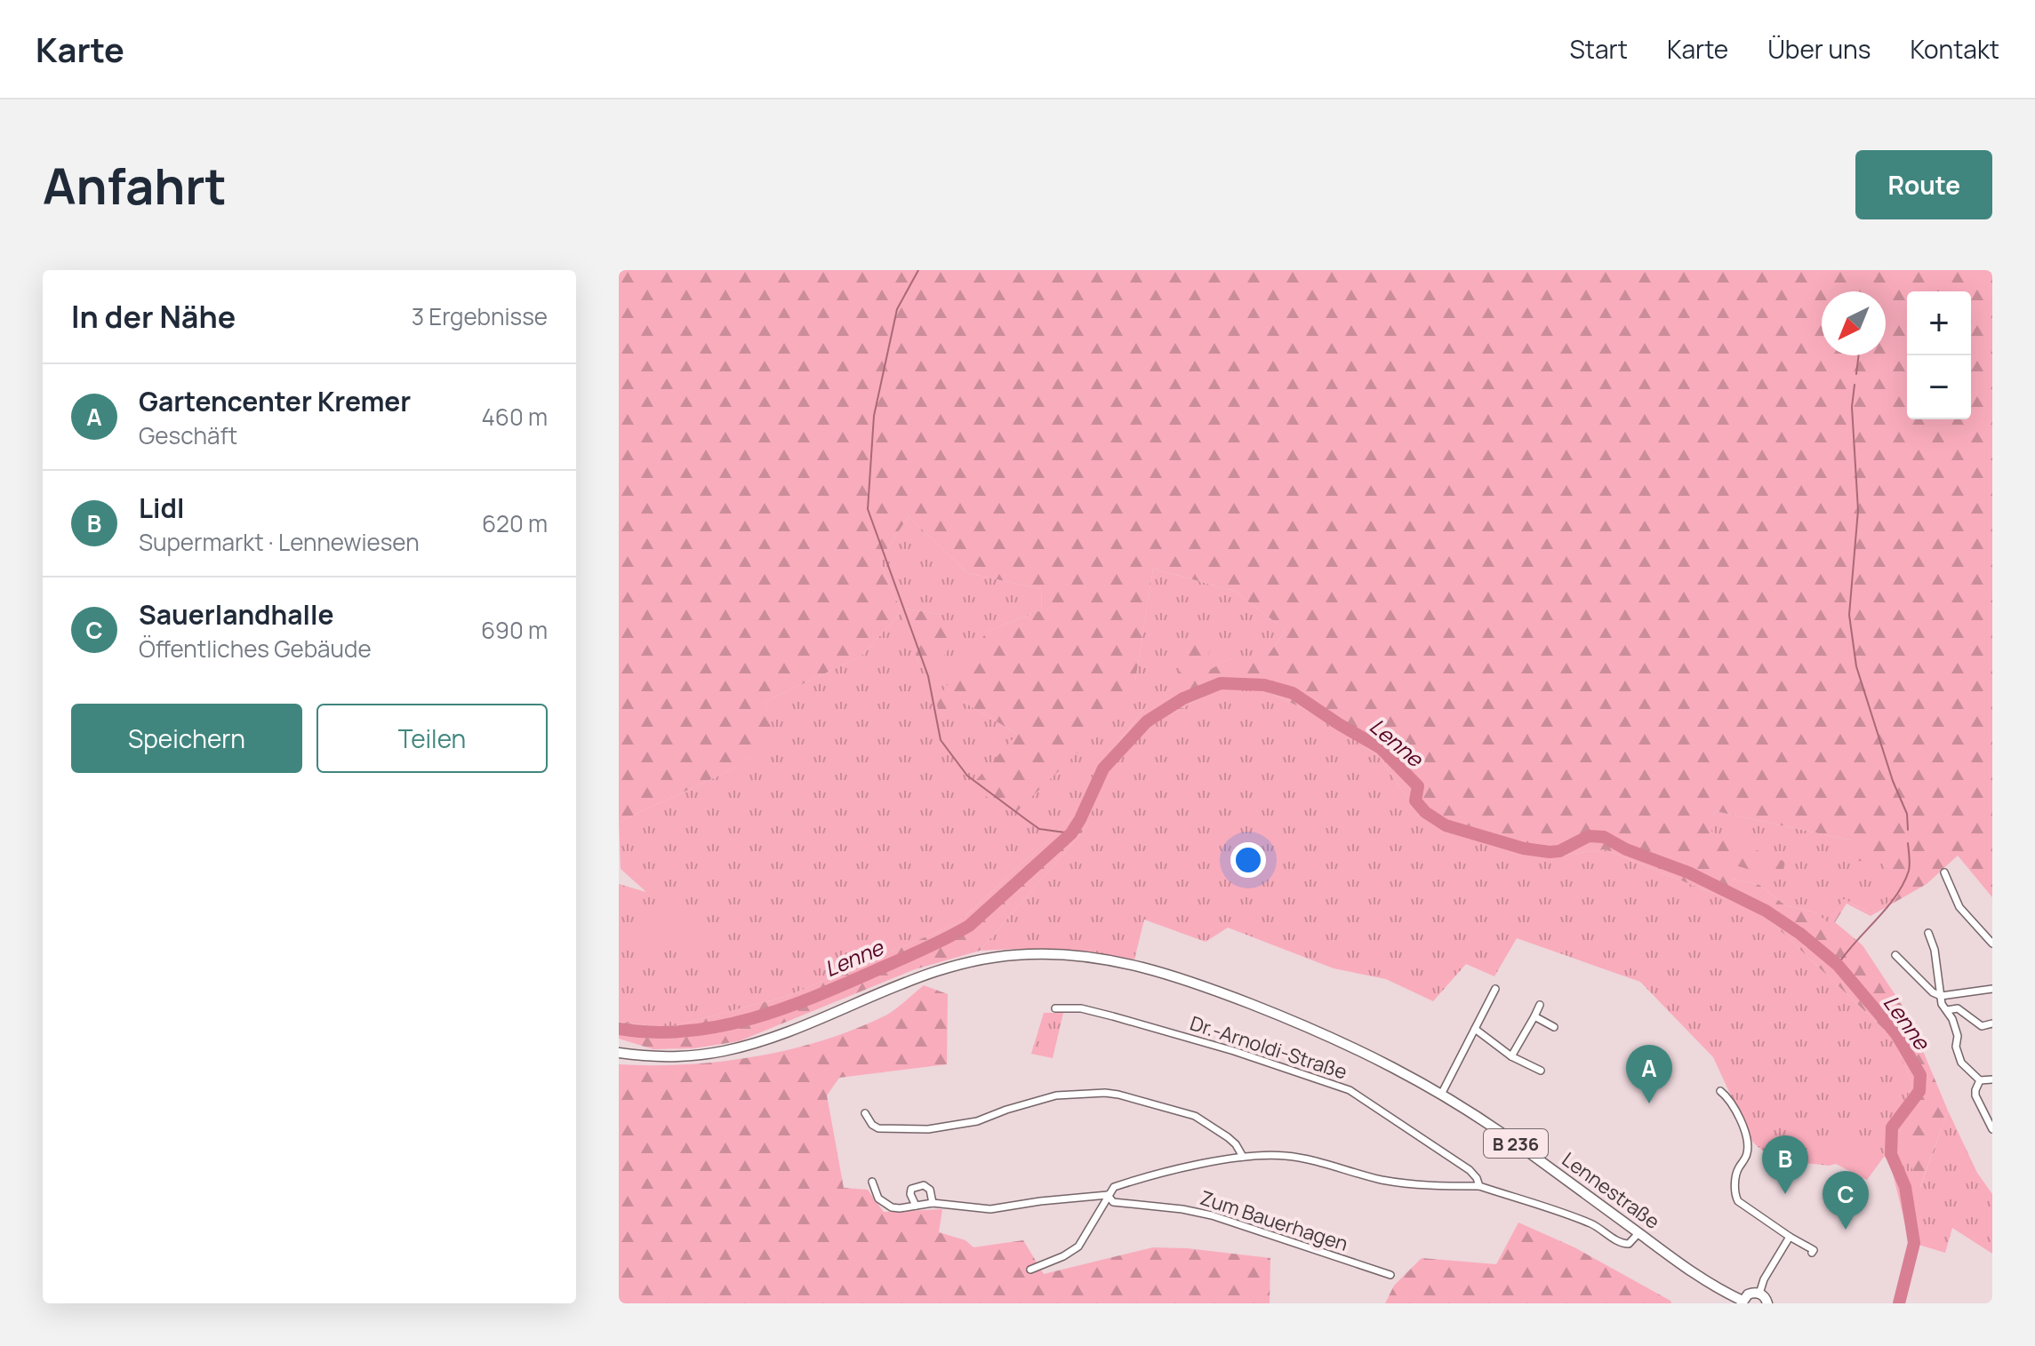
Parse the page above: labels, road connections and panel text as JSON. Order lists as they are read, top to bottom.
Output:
{
  "streets": {
    "main road": ["B 236", "Lennestraße"],
    "street": ["Dr.-Arnoldi-Straße", "Zum Bauerhagen"]
  },
  "crossings": [
    ["Dr.-Arnoldi-Straße", "Lennestraße"],
    ["B 236", "Lennestraße"]
  ],
  "water": ["Lenne"],
  "north": "bottom left",
  "page": {
    "header": "Karte",
    "nav": [
      "Start",
      "Karte",
      "Über uns",
      "Kontakt"
    ],
    "buttons": [
      "Route",
      ["Speichern", "Teilen"]
    ],
    "title": "Anfahrt",
    "heading": ["In der Nähe", "3 Ergebnisse"],
    "map_buttons": ["+", "−"],
    "list": [
      {
        "mark": "A",
        "name": "Gartencenter Kremer",
        "note": "Geschäft",
        "value": "460 m"
      },
      {
        "mark": "B",
        "name": "Lidl",
        "note": "Supermarkt · Lennewiesen",
        "value": "620 m"
      },
      {
        "mark": "C",
        "name": "Sauerlandhalle",
        "note": "Öffentliches Gebäude",
        "value": "690 m"
      }
    ],
    "pins": ["A", "B", "C"]
  }
}
